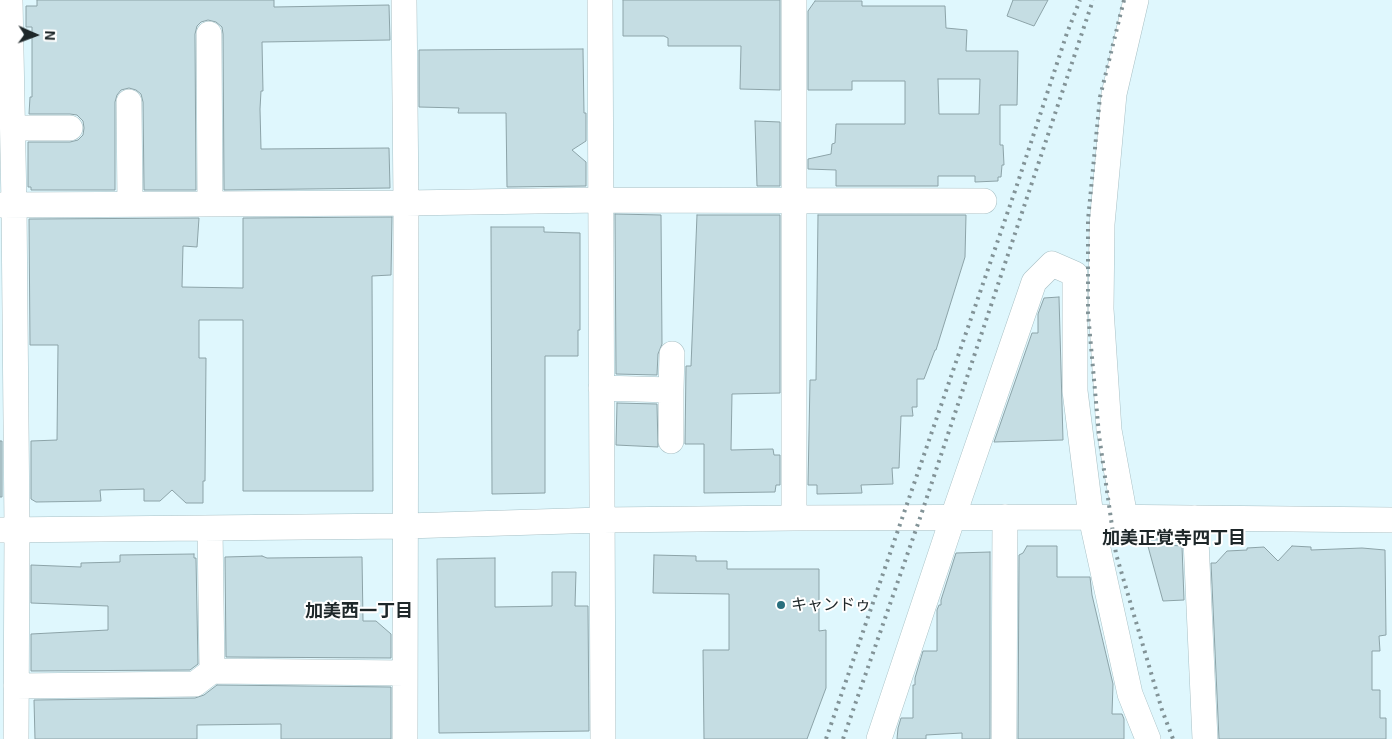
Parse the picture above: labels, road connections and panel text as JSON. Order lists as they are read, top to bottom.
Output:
{
  "districts": ["加美正覚寺四丁目", "加美西一丁目"],
  "places": ["キャンドゥ"],
  "north": "right"
}
